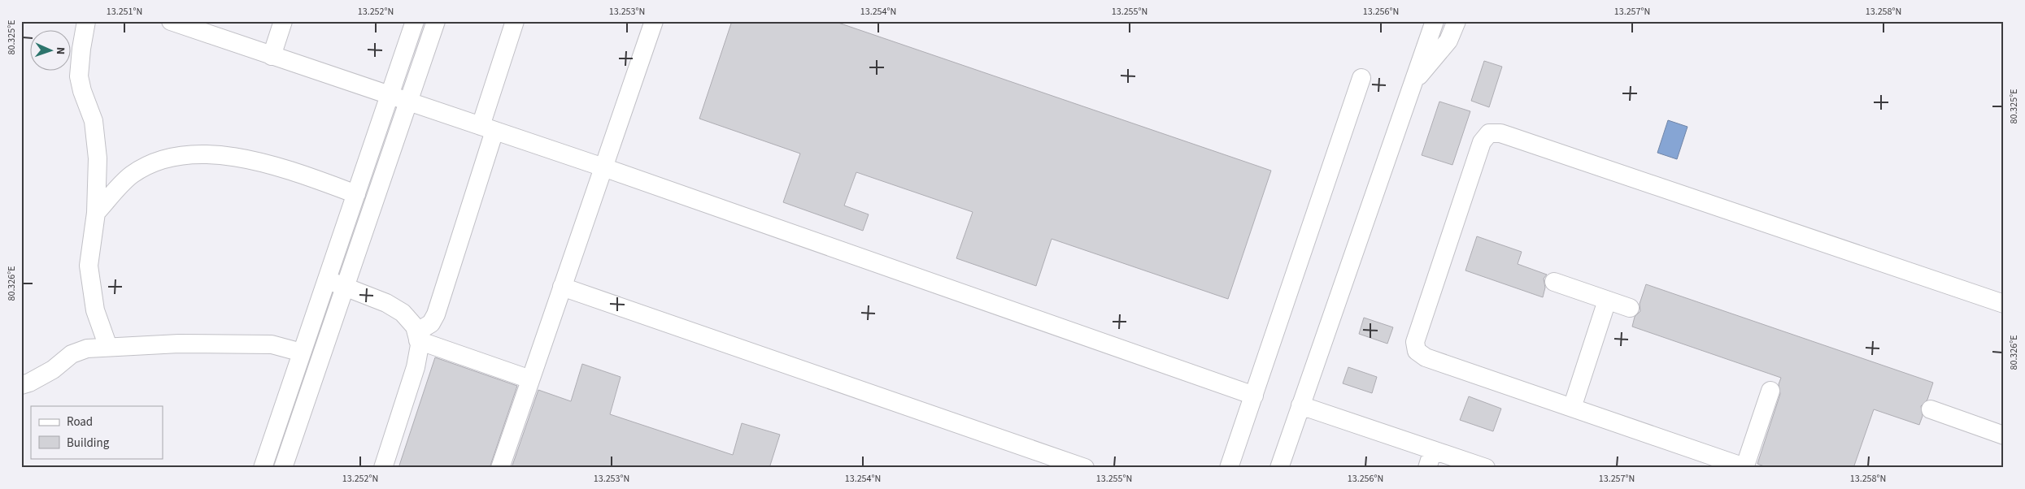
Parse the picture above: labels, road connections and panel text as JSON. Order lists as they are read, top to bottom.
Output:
{
  "legend": ["Road", "Building"],
  "north": "right",
  "coordinates": [
    "13.251°N",
    "13.252°N",
    "13.253°N",
    "13.254°N",
    "13.255°N",
    "13.256°N",
    "13.257°N",
    "13.258°N",
    "80.325°E",
    "80.326°E"
  ]
}
